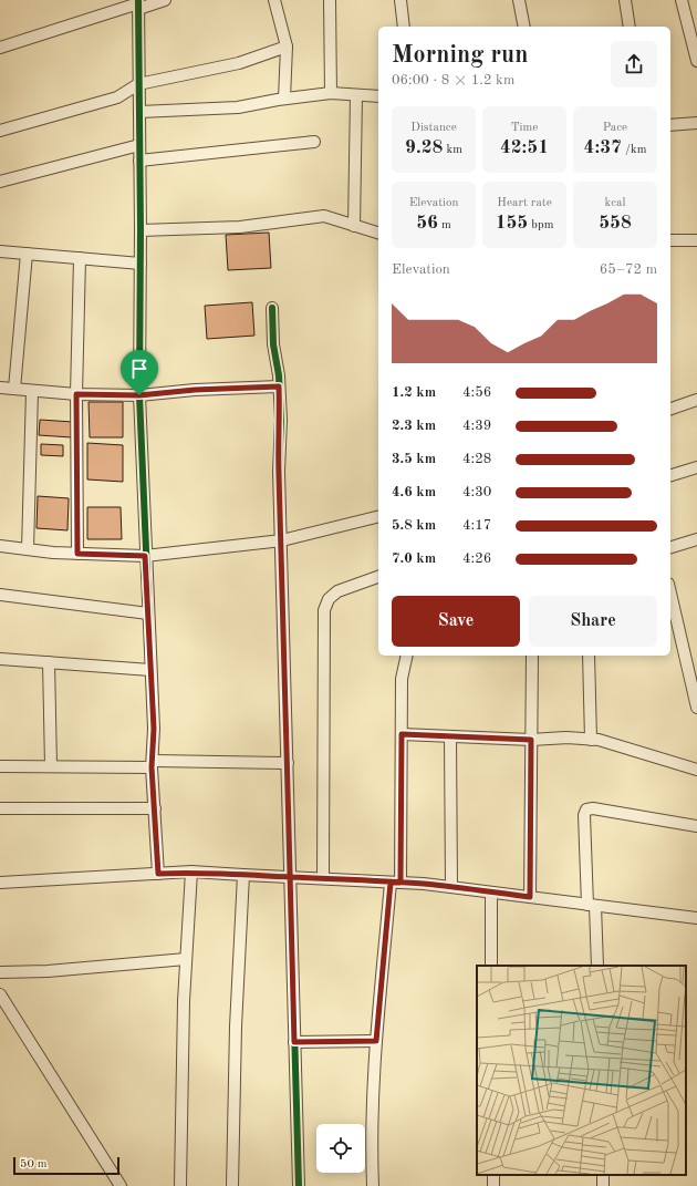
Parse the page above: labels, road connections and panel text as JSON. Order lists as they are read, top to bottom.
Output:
{
  "scale_bar": "50 m",
  "page": {
    "heading": ["Morning run", "06:00 · 8 × 1.2 km"],
    "stats": [
      ["Distance", "9.28 km"],
      ["Time", "42:51"],
      ["Pace", "4:37 /km"],
      ["Elevation", "56 m"],
      ["Heart rate", "155 bpm"],
      ["kcal", "558"]
    ],
    "chart": ["Elevation", "65–72 m"],
    "list": [
      {
        "name": "1.2 km",
        "note": "4:56"
      },
      {
        "name": "2.3 km",
        "note": "4:39"
      },
      {
        "name": "3.5 km",
        "note": "4:28"
      },
      {
        "name": "4.6 km",
        "note": "4:30"
      },
      {
        "name": "5.8 km",
        "note": "4:17"
      },
      {
        "name": "7.0 km",
        "note": "4:26"
      }
    ],
    "buttons": ["Save", "Share"],
    "scale": "50 m"
  }
}
